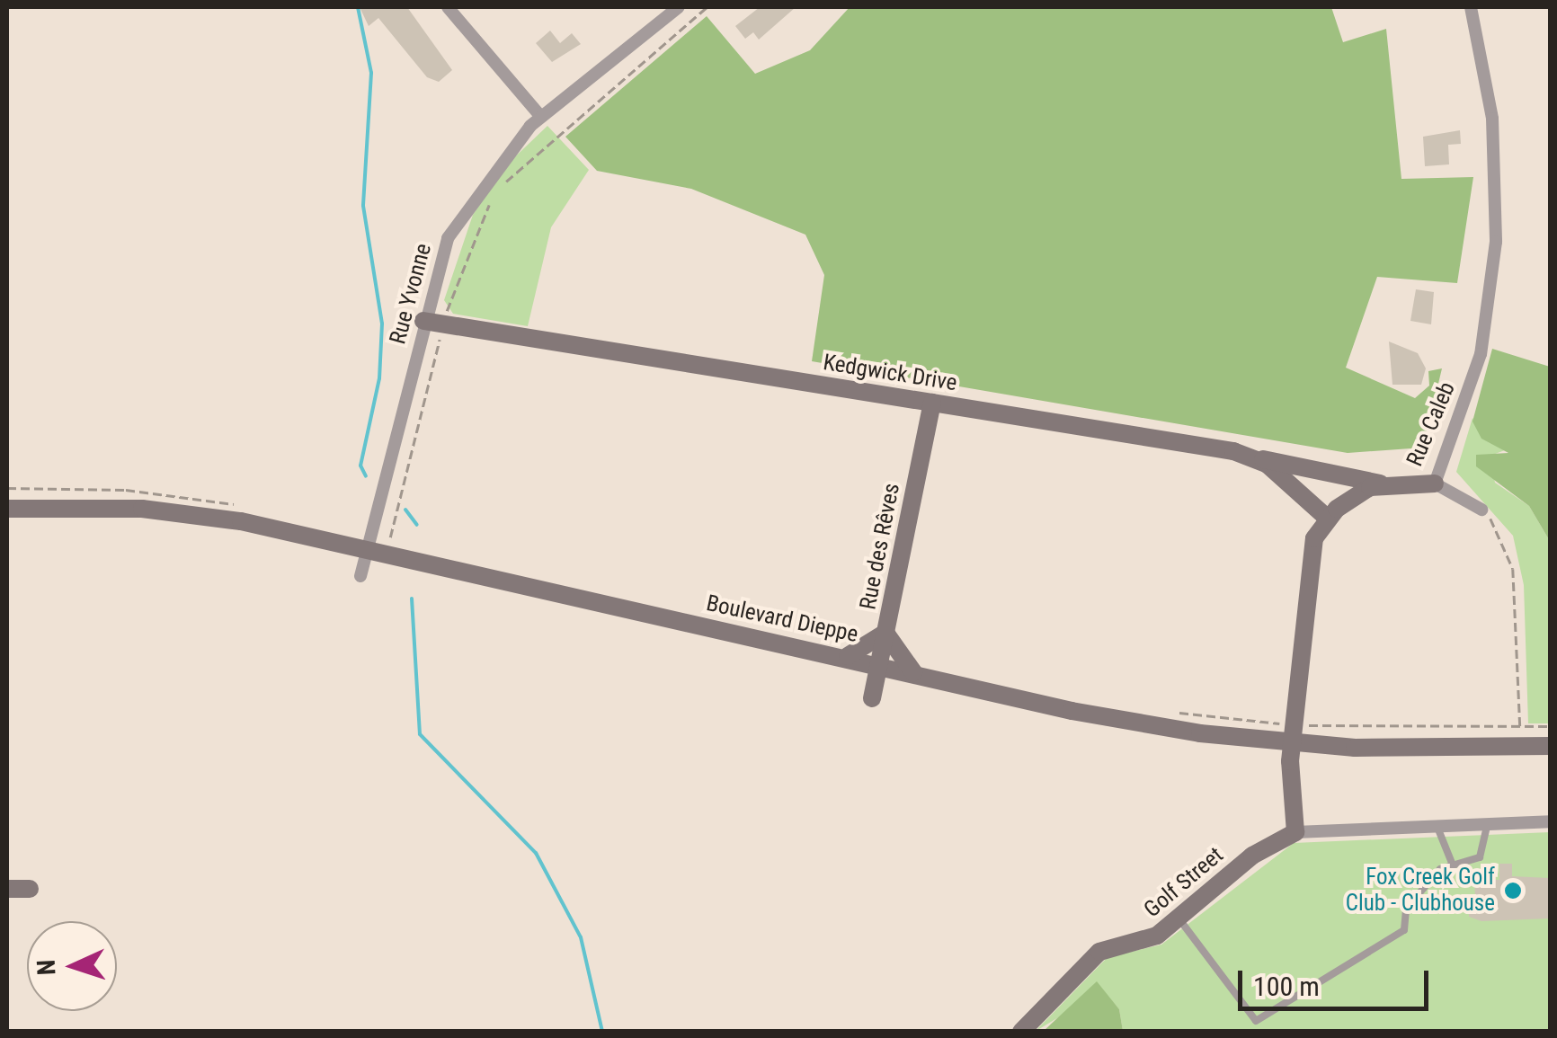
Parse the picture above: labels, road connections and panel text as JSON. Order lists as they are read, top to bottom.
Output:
{
  "streets": {
    "street": [
      "Rue Yvonne",
      "Kedgwick Drive",
      "Rue Caleb",
      "Rue des Rêves",
      "Boulevard Dieppe",
      "Golf Street"
    ]
  },
  "crossings": [
    ["Rue Yvonne", "Kedgwick Drive"],
    ["Rue Yvonne", "Boulevard Dieppe"],
    ["Kedgwick Drive", "Rue Caleb"],
    ["Kedgwick Drive", "Rue des Rêves"],
    ["Rue des Rêves", "Boulevard Dieppe"]
  ],
  "places": ["Fox Creek Golf Club - Clubhouse"],
  "scale_bar": "100 m",
  "north": "left"
}
